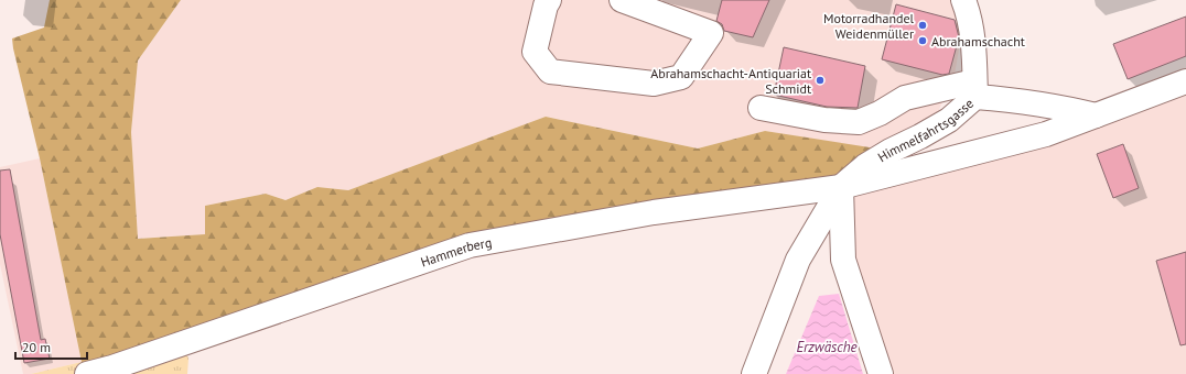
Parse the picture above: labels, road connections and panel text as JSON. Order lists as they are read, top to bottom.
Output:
{
  "streets": {
    "street": ["Himmelfahrtsgasse", "Hammerberg"]
  },
  "crossings": [
    ["Himmelfahrtsgasse", "Hammerberg"]
  ],
  "water": ["Erzwäsche"],
  "places": ["Motorradhandel Weidenmüller", "Abrahamschacht", "Abrahamschacht-Antiquariat Schmidt"],
  "scale_bar": "20 m"
}
